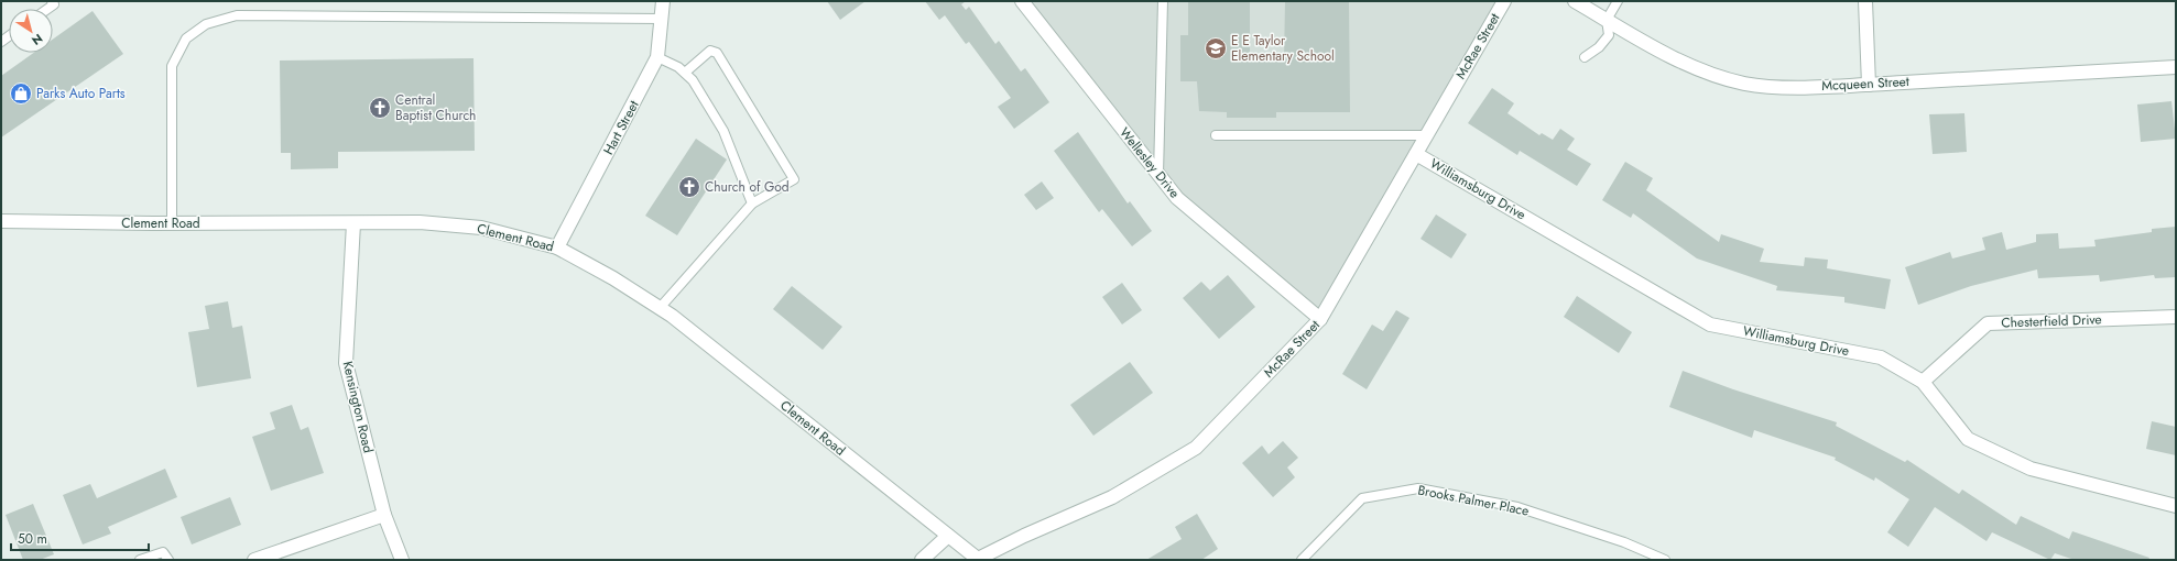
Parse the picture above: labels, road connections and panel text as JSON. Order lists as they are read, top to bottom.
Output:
{
  "streets": {
    "street": [
      "McRae Street",
      "Mcqueen Street",
      "Hart Street",
      "Wellesley Drive",
      "Williamsburg Drive",
      "Clement Road",
      "Chesterfield Drive",
      "Kensington Road"
    ],
    "lane": ["Brooks Palmer Place"]
  },
  "crossings": [
    ["McRae Street", "Wellesley Drive"],
    ["McRae Street", "Williamsburg Drive"],
    ["McRae Street", "Clement Road"],
    ["Hart Street", "Clement Road"],
    ["Williamsburg Drive", "Chesterfield Drive"],
    ["Clement Road", "Kensington Road"]
  ],
  "places": {
    "school or university": ["E E Taylor Elementary School"],
    "shop": ["Parks Auto Parts"],
    "church": ["Central Baptist Church", "Church of God"]
  },
  "scale_bar": "50 m",
  "north": "bottom right"
}
